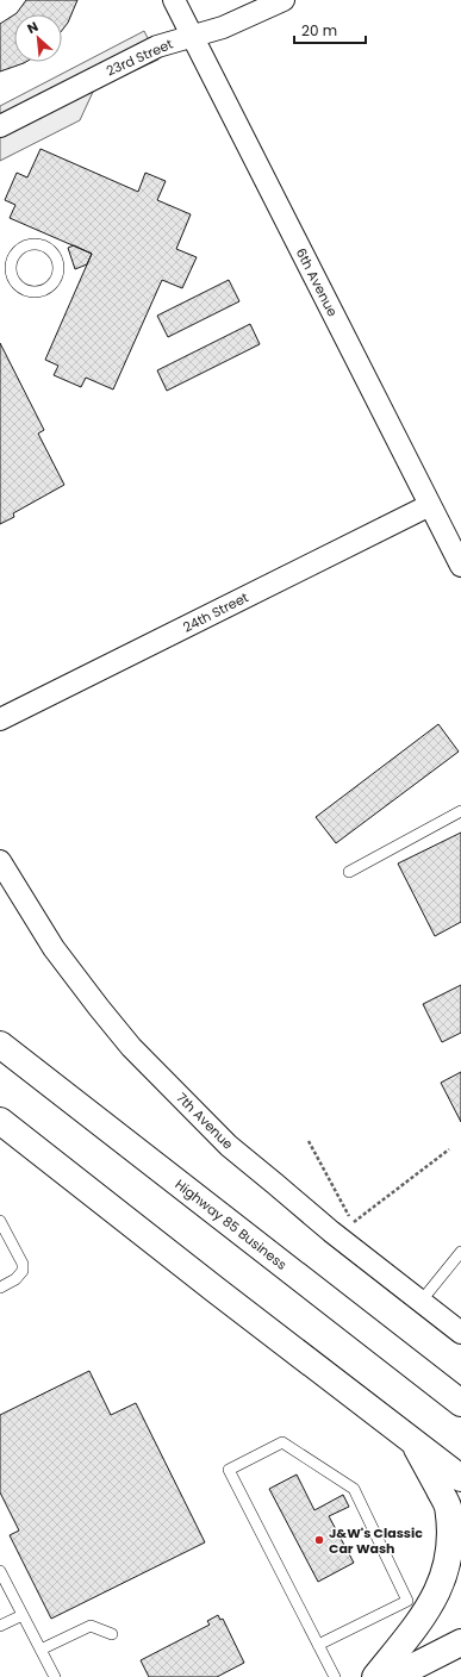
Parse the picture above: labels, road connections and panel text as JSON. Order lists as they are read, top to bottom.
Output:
{
  "streets": {
    "main road": ["Highway 85 Business"],
    "street": [
      "23rd Street",
      "6th Avenue",
      "24th Street",
      "7th Avenue"
    ]
  },
  "crossings": [
    ["23rd Street", "6th Avenue"],
    ["6th Avenue", "24th Street"]
  ],
  "places": ["J&W's Classic Car Wash"],
  "scale_bar": "20 m",
  "north": "top left"
}
